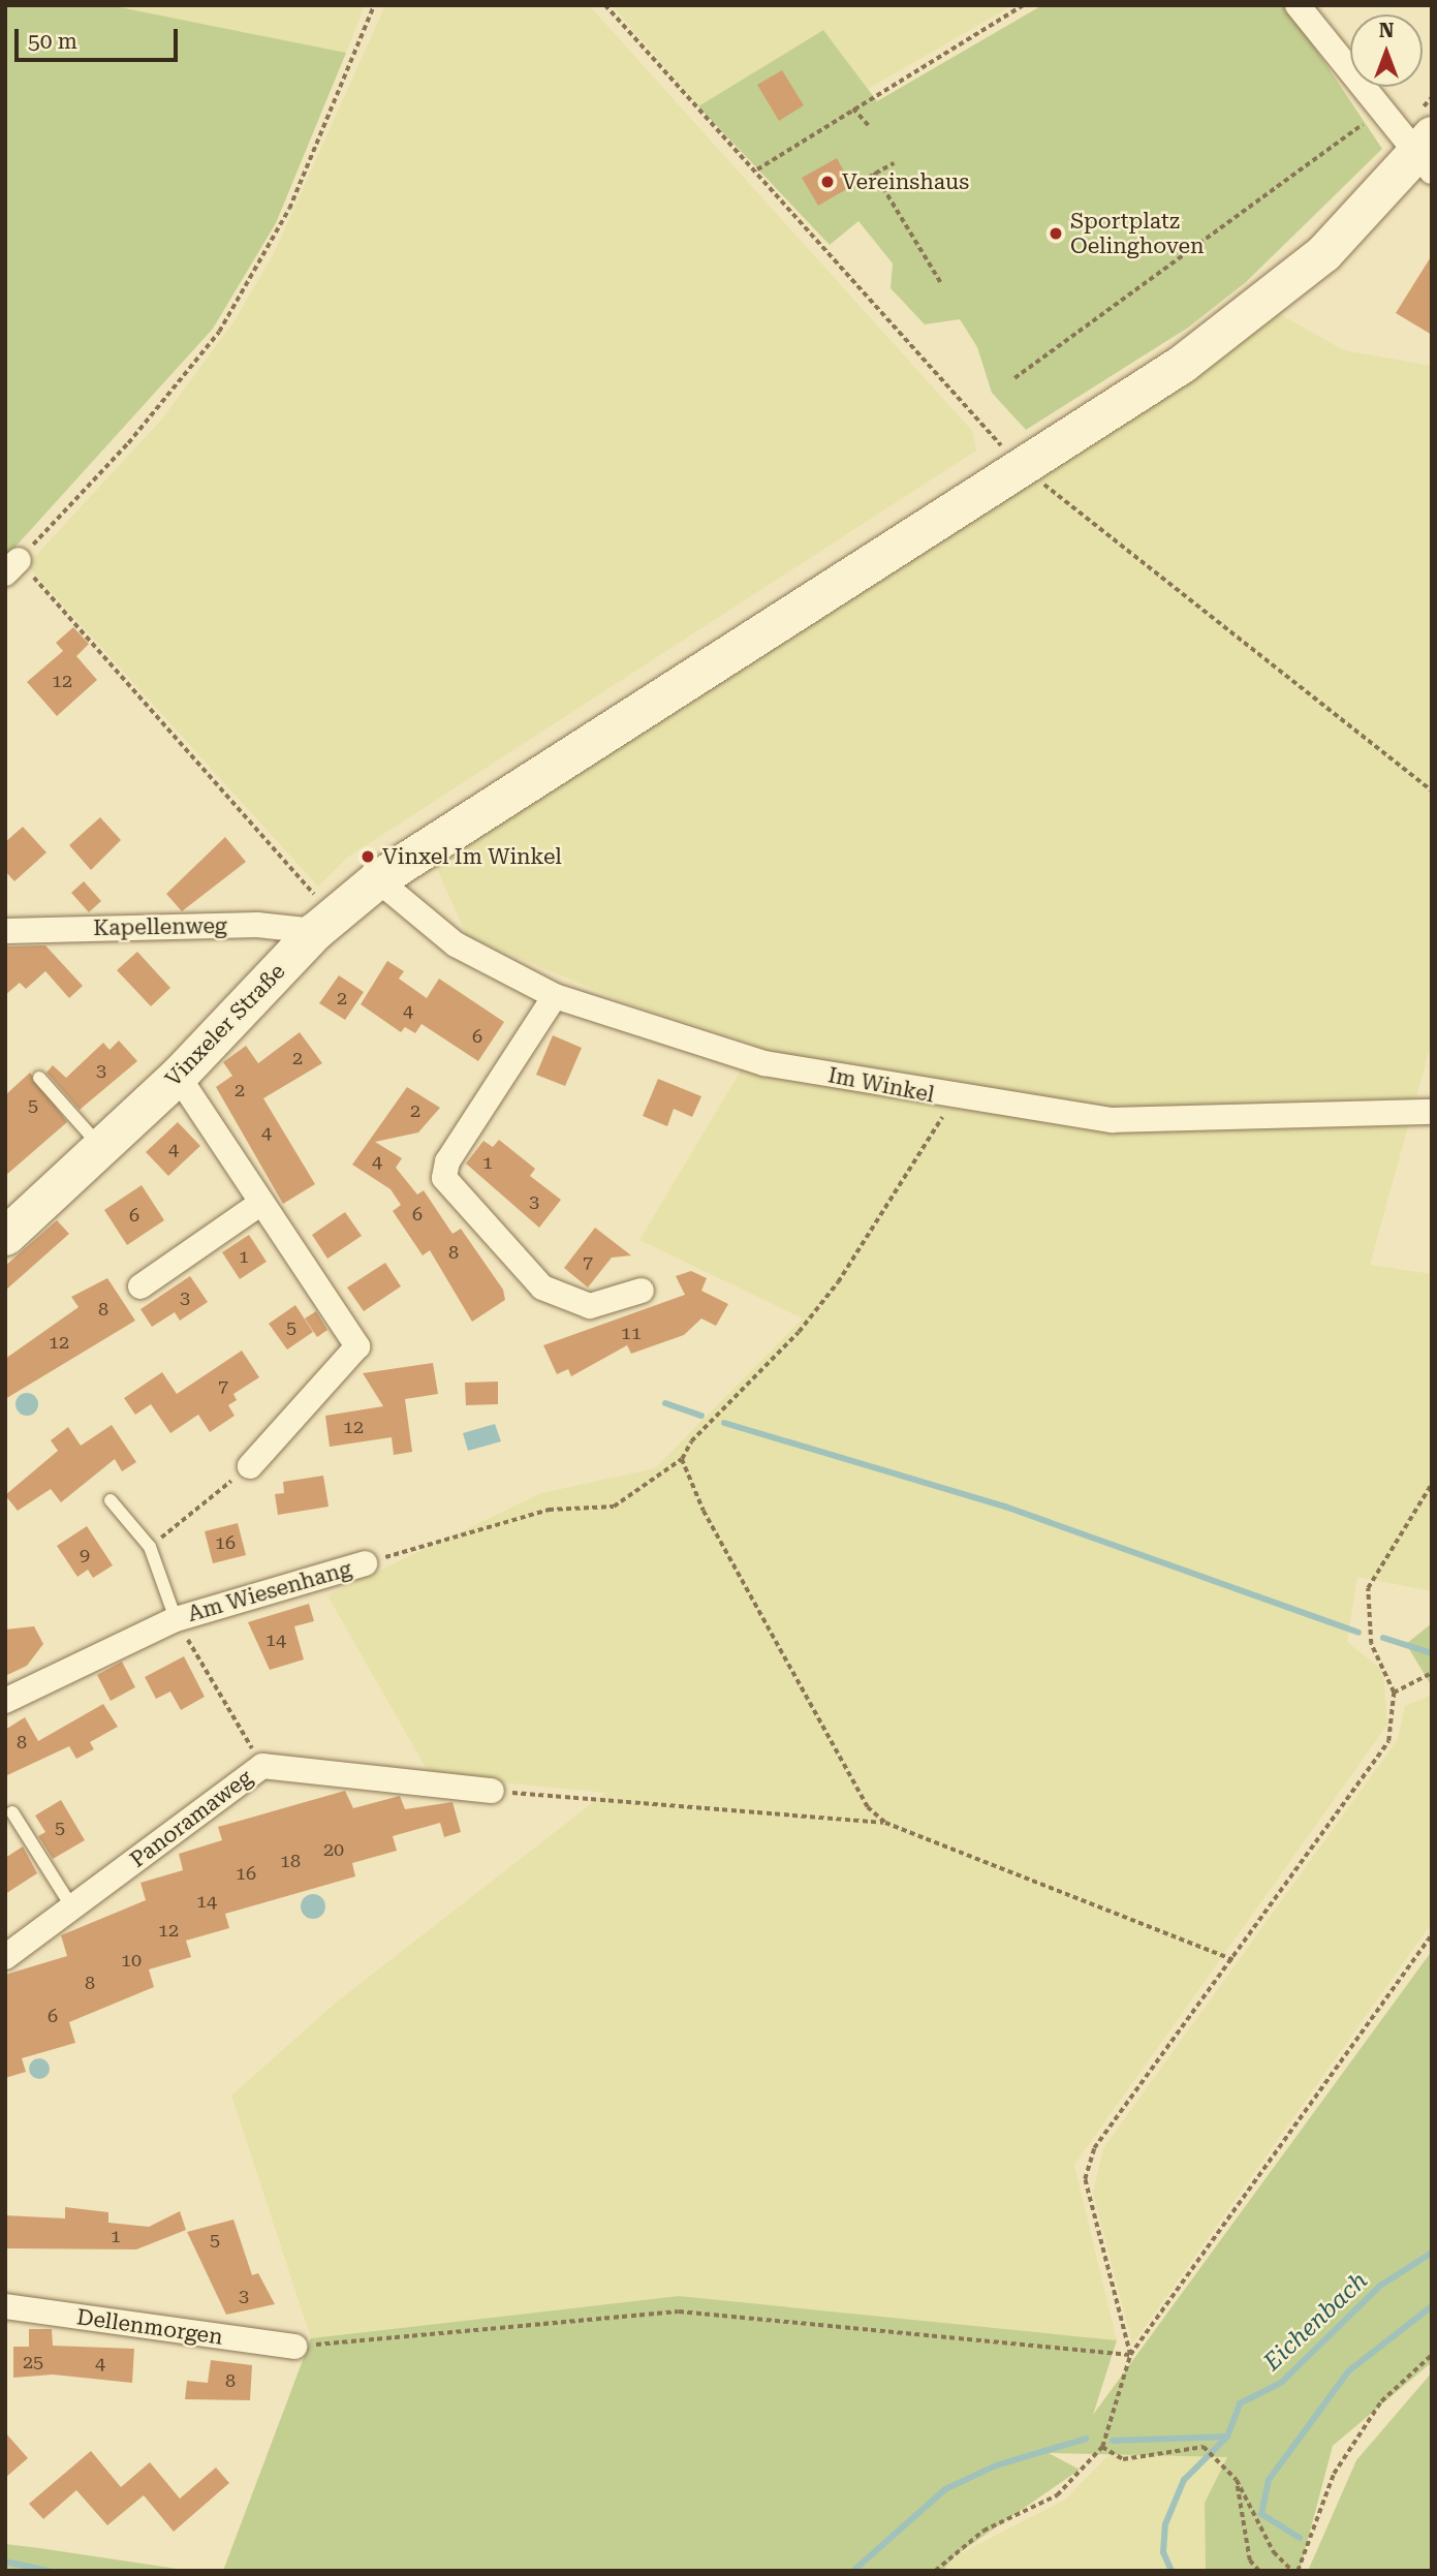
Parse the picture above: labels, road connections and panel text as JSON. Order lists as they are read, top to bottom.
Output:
{
  "streets": {
    "main road": ["Vinxeler Straße"],
    "street": [
      "Kapellenweg",
      "Im Winkel",
      "Am Wiesenhang",
      "Panoramaweg",
      "Dellenmorgen"
    ]
  },
  "crossings": [
    ["Kapellenweg", "Vinxeler Straße"],
    ["Vinxeler Straße", "Im Winkel"]
  ],
  "water": ["Eichenbach"],
  "places": ["Vereinshaus", "Sportplatz Oelinghoven", "Vinxel Im Winkel"],
  "house_numbers": [
    "12",
    "2",
    "4",
    "6",
    "2",
    "3",
    "2",
    "5",
    "2",
    "4",
    "4",
    "4",
    "1",
    "3",
    "6",
    "6",
    "8",
    "1",
    "7",
    "3",
    "8",
    "5",
    "11",
    "12",
    "7",
    "12",
    "16",
    "9",
    "14",
    "8",
    "5",
    "20",
    "18",
    "16",
    "14",
    "12",
    "10",
    "8",
    "6",
    "1",
    "5",
    "3",
    "25",
    "4",
    "8"
  ],
  "scale_bar": "50 m",
  "north": "top"
}
